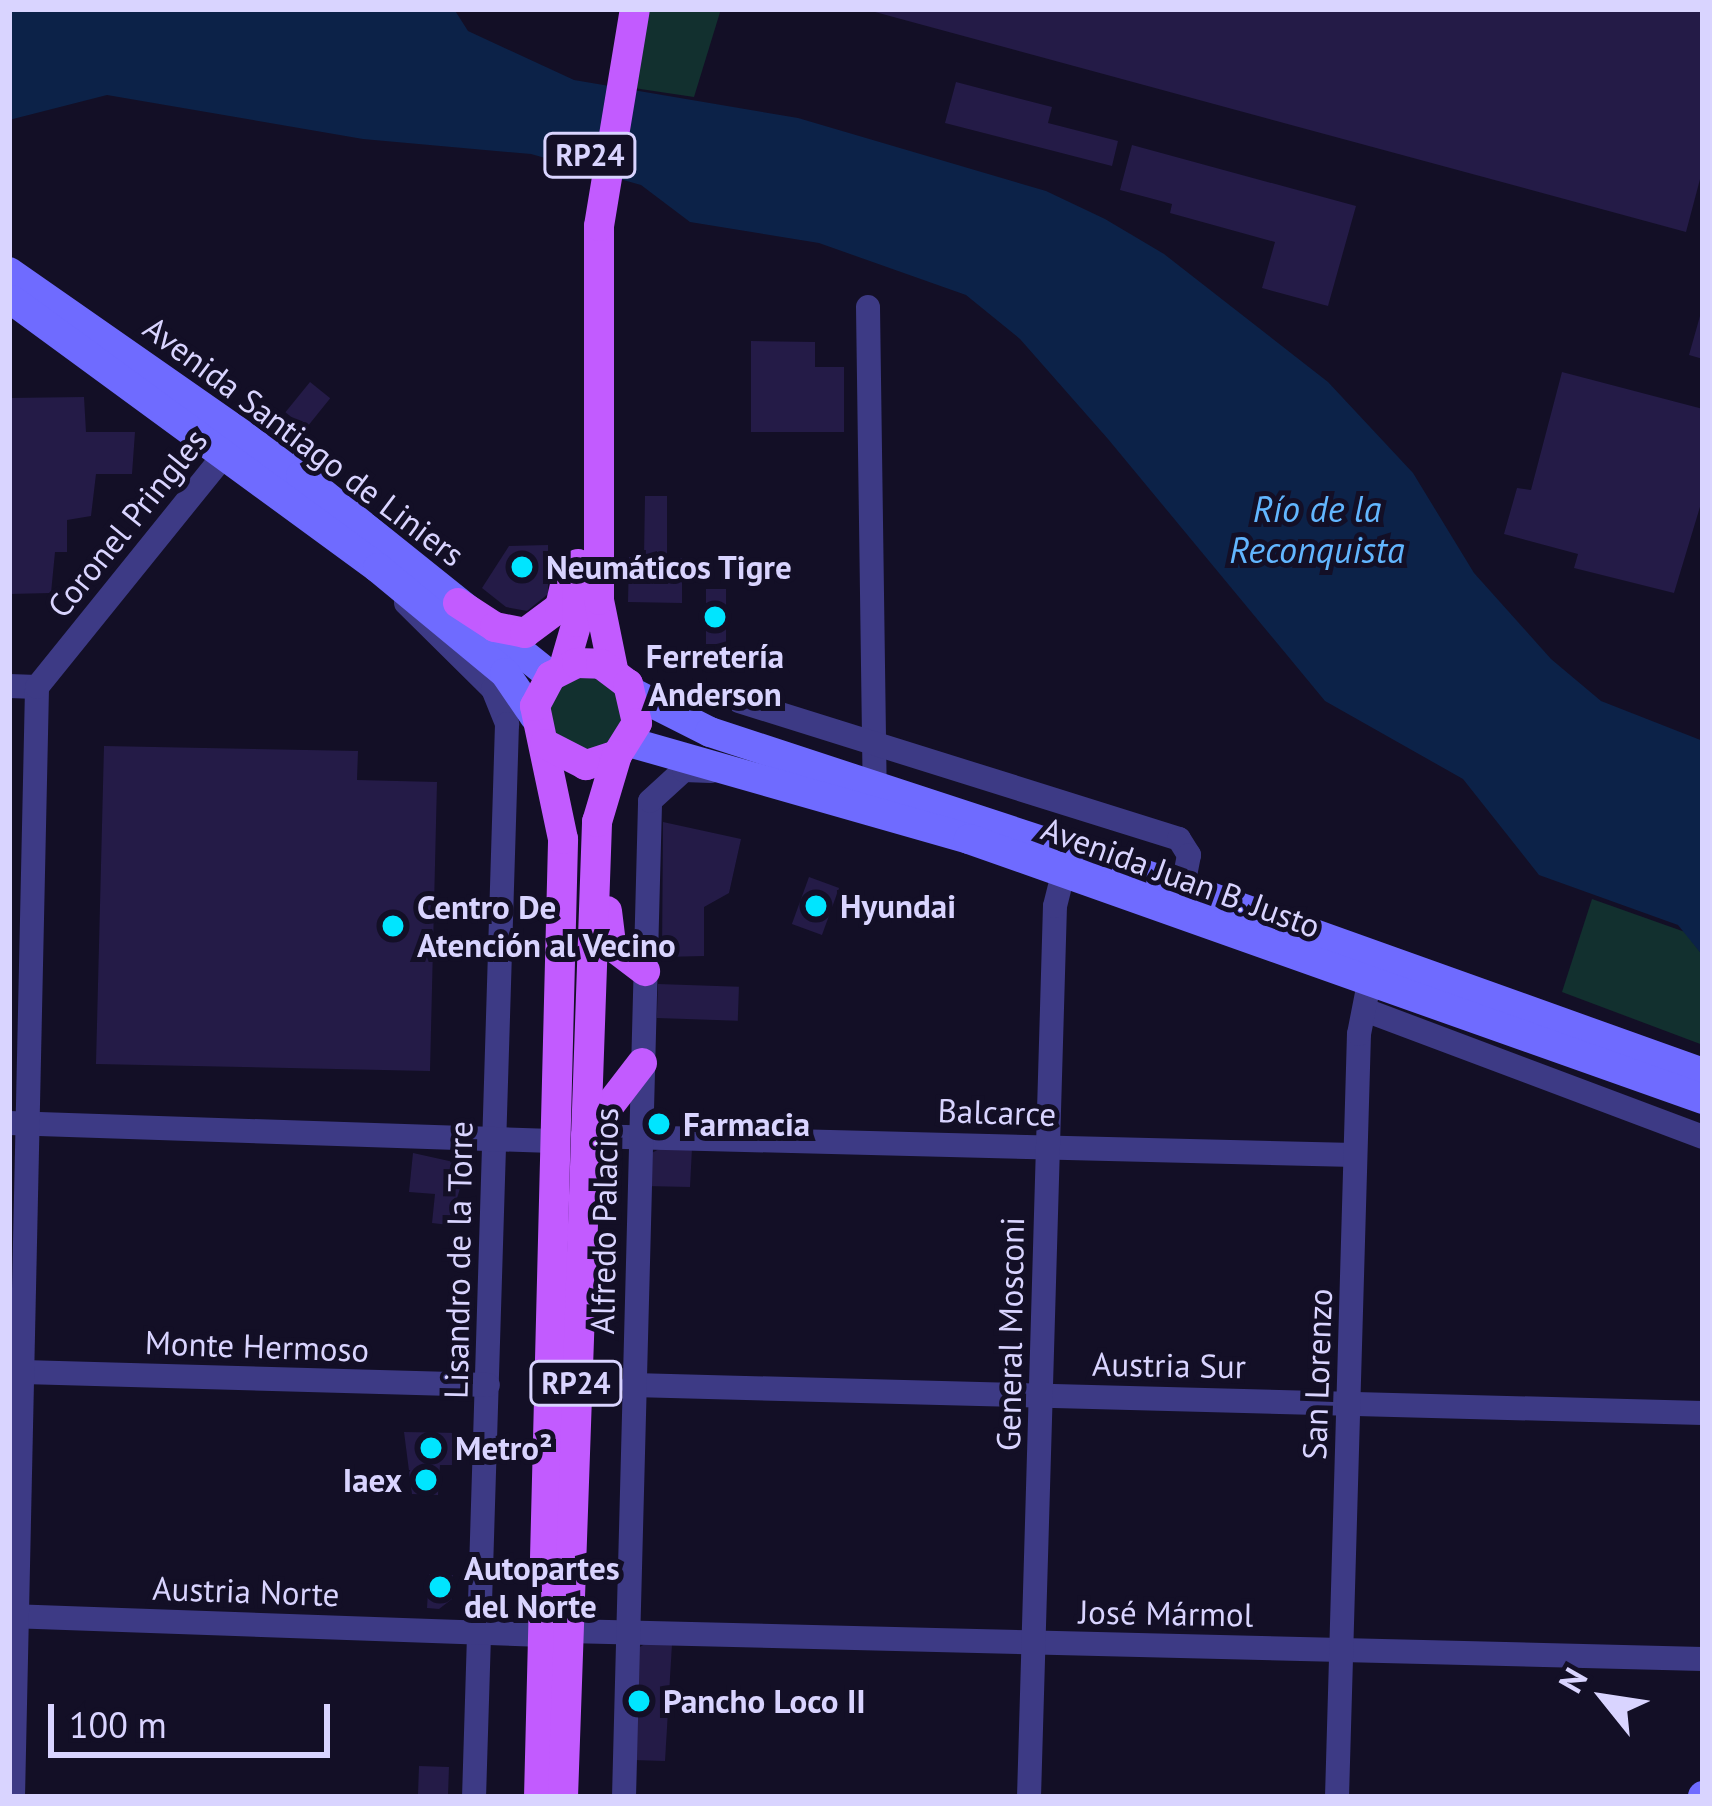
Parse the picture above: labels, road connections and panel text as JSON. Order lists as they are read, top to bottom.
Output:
{
  "streets": {
    "main road": ["RP24", "Avenida Santiago de Liniers", "Avenida Juan B. Justo"],
    "street": [
      "Coronel Pringles",
      "Balcarce",
      "Alfredo Palacios",
      "Lisandro de la Torre",
      "General Mosconi",
      "Monte Hermoso",
      "Austria Sur",
      "San Lorenzo",
      "Austria Norte",
      "José Mármol"
    ]
  },
  "crossings": [
    ["RP24", "Avenida Santiago de Liniers"],
    ["RP24", "Avenida Juan B. Justo"],
    ["RP24", "Balcarce"],
    ["RP24", "Lisandro de la Torre"],
    ["RP24", "Austria Norte"],
    ["RP24", "José Mármol"],
    ["Avenida Santiago de Liniers", "Coronel Pringles"],
    ["Avenida Santiago de Liniers", "Avenida Juan B. Justo"],
    ["Avenida Santiago de Liniers", "Lisandro de la Torre"],
    ["Avenida Juan B. Justo", "Alfredo Palacios"],
    ["Avenida Juan B. Justo", "Lisandro de la Torre"],
    ["Avenida Juan B. Justo", "General Mosconi"],
    ["Avenida Juan B. Justo", "San Lorenzo"],
    ["Balcarce", "Alfredo Palacios"],
    ["Balcarce", "General Mosconi"],
    ["Balcarce", "San Lorenzo"],
    ["Alfredo Palacios", "Austria Sur"],
    ["Alfredo Palacios", "José Mármol"],
    ["Lisandro de la Torre", "Monte Hermoso"],
    ["Lisandro de la Torre", "Austria Norte"],
    ["General Mosconi", "Austria Sur"],
    ["General Mosconi", "José Mármol"],
    ["Austria Sur", "San Lorenzo"],
    ["San Lorenzo", "José Mármol"],
    ["Austria Norte", "José Mármol"]
  ],
  "water": ["Río de la Reconquista"],
  "places": [
    "Neumáticos Tigre",
    "Ferretería Anderson",
    "Hyundai",
    "Centro De Atención al Vecino",
    "Farmacia",
    "Metro²",
    "Iaex",
    "Autopartes del Norte",
    "Pancho Loco II"
  ],
  "scale_bar": "100 m",
  "north": "top left"
}
